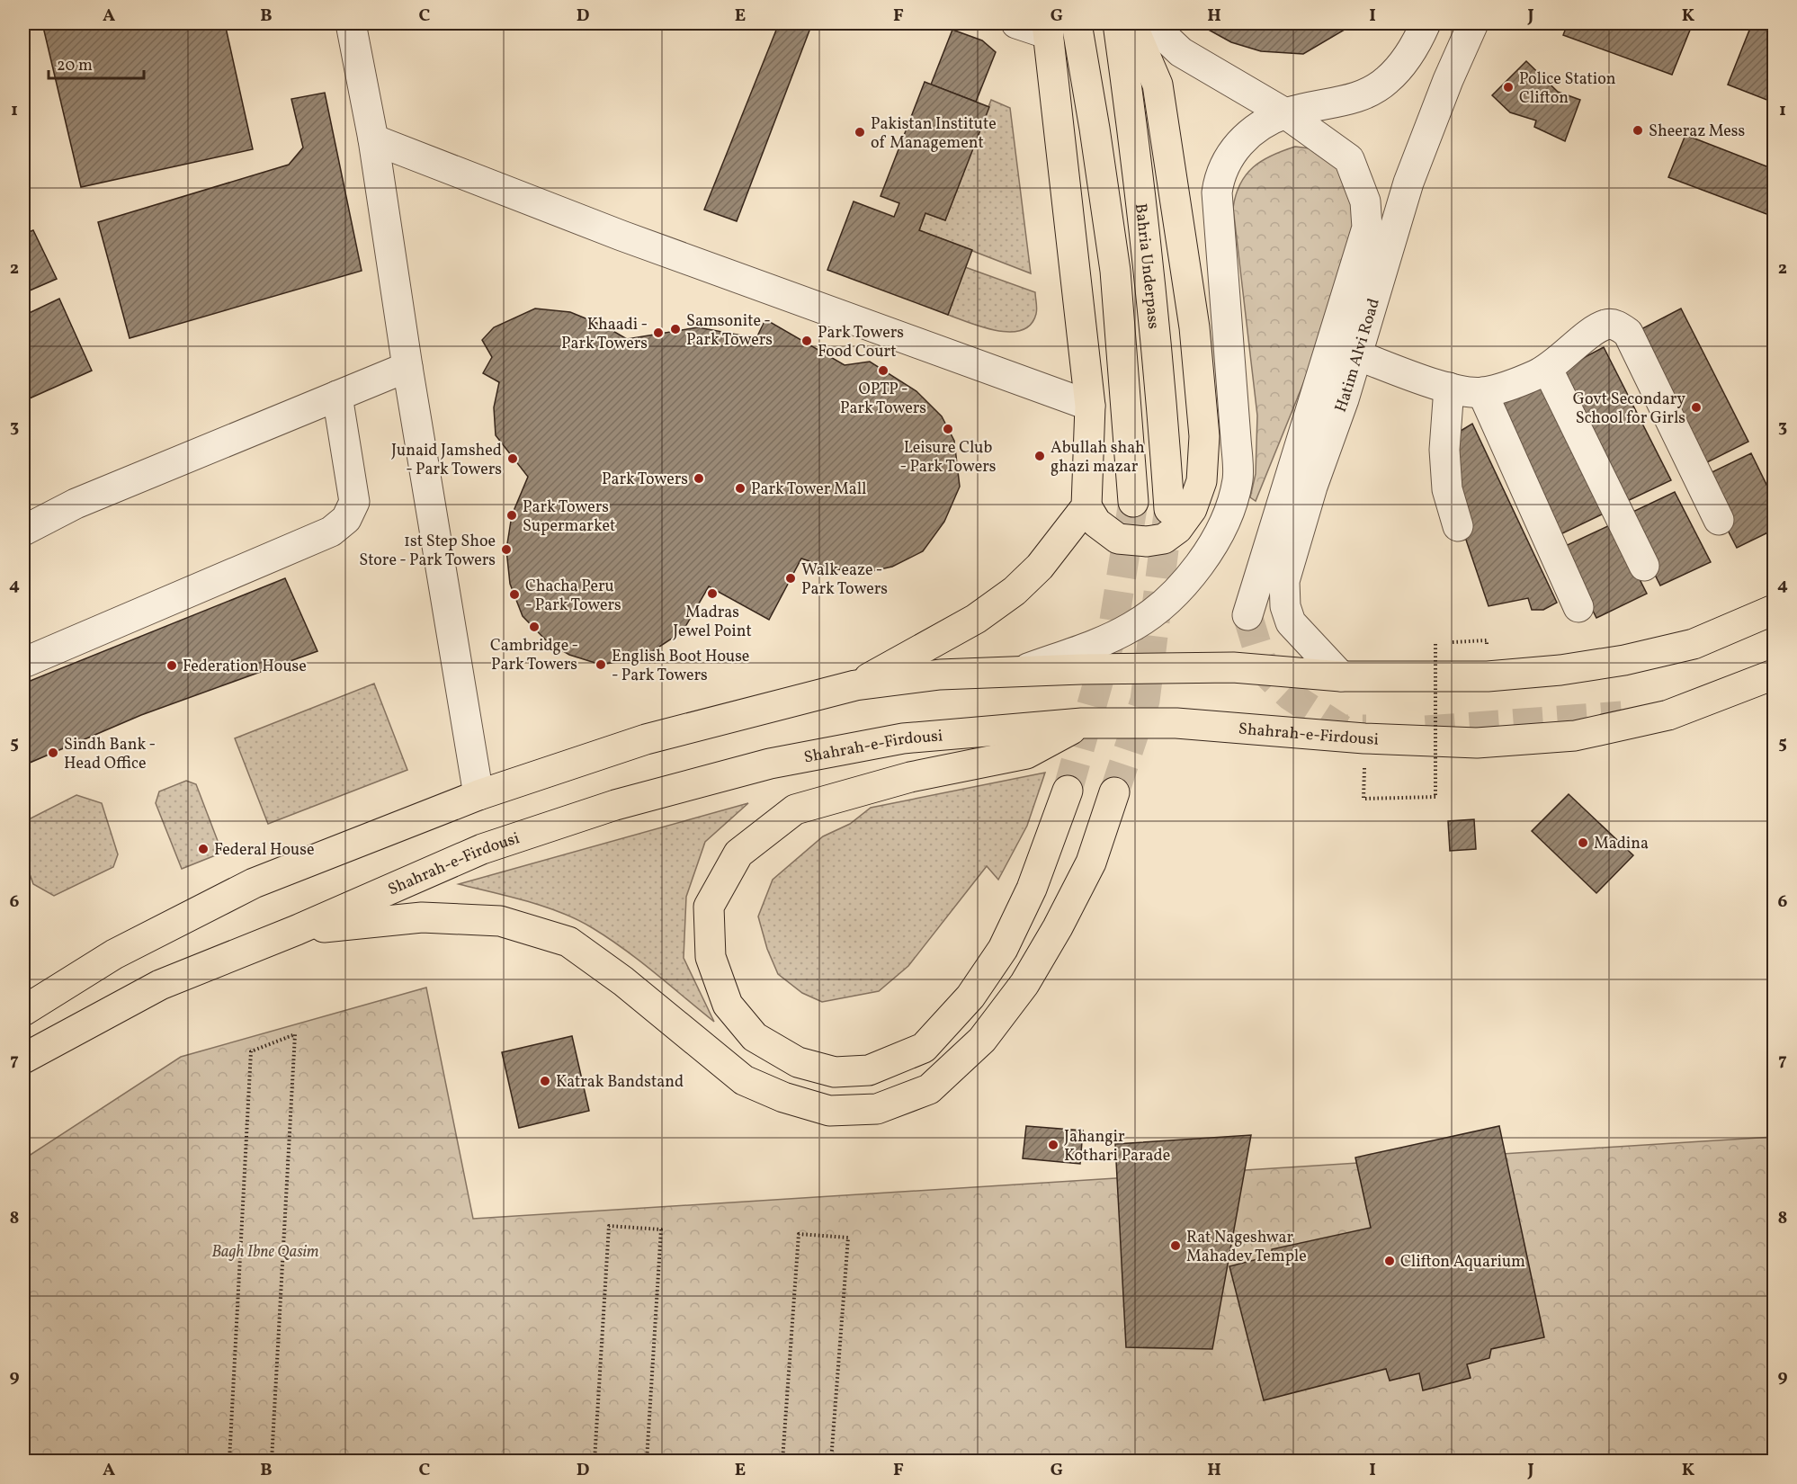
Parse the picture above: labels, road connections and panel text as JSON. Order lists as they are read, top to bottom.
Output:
{
  "streets": {
    "main road": ["Bahria Underpass", "Shahrah-e-Firdousi"],
    "street": ["Hatim Alvi Road"]
  },
  "parks": ["Bagh Ibne Qasim"],
  "places": [
    "Police Station Clifton",
    "Sheeraz Mess",
    "Pakistan Institute of Management",
    "Samsonite - Park Towers",
    "Khaadi - Park Towers",
    "Park Towers Food Court",
    "OPTP - Park Towers",
    "Govt Secondary School for Girls",
    "Leisure Club - Park Towers",
    "Abullah shah ghazi mazar",
    "Junaid Jamshed - Park Towers",
    "Park Towers",
    "Park Tower Mall",
    "Park Towers Supermarket",
    "1st Step Shoe Store - Park Towers",
    "Walk eaze - Park Towers",
    "Madras Jewel Point",
    "Chacha Peru - Park Towers",
    "Cambridge - Park Towers",
    "English Boot House - Park Towers",
    "Federation House",
    "Sindh Bank - Head Office",
    "Madina",
    "Federal House",
    "Katrak Bandstand",
    "Jahangir Kothari Parade",
    "Rat Nageshwar Mahadev Temple",
    "Clifton Aquarium"
  ],
  "scale_bar": "20 m",
  "grid": {
    "columns": [
      "A",
      "B",
      "C",
      "D",
      "E",
      "F",
      "G",
      "H",
      "I",
      "J",
      "K"
    ],
    "rows": [
      "1",
      "2",
      "3",
      "4",
      "5",
      "6",
      "7",
      "8",
      "9"
    ]
  }
}
